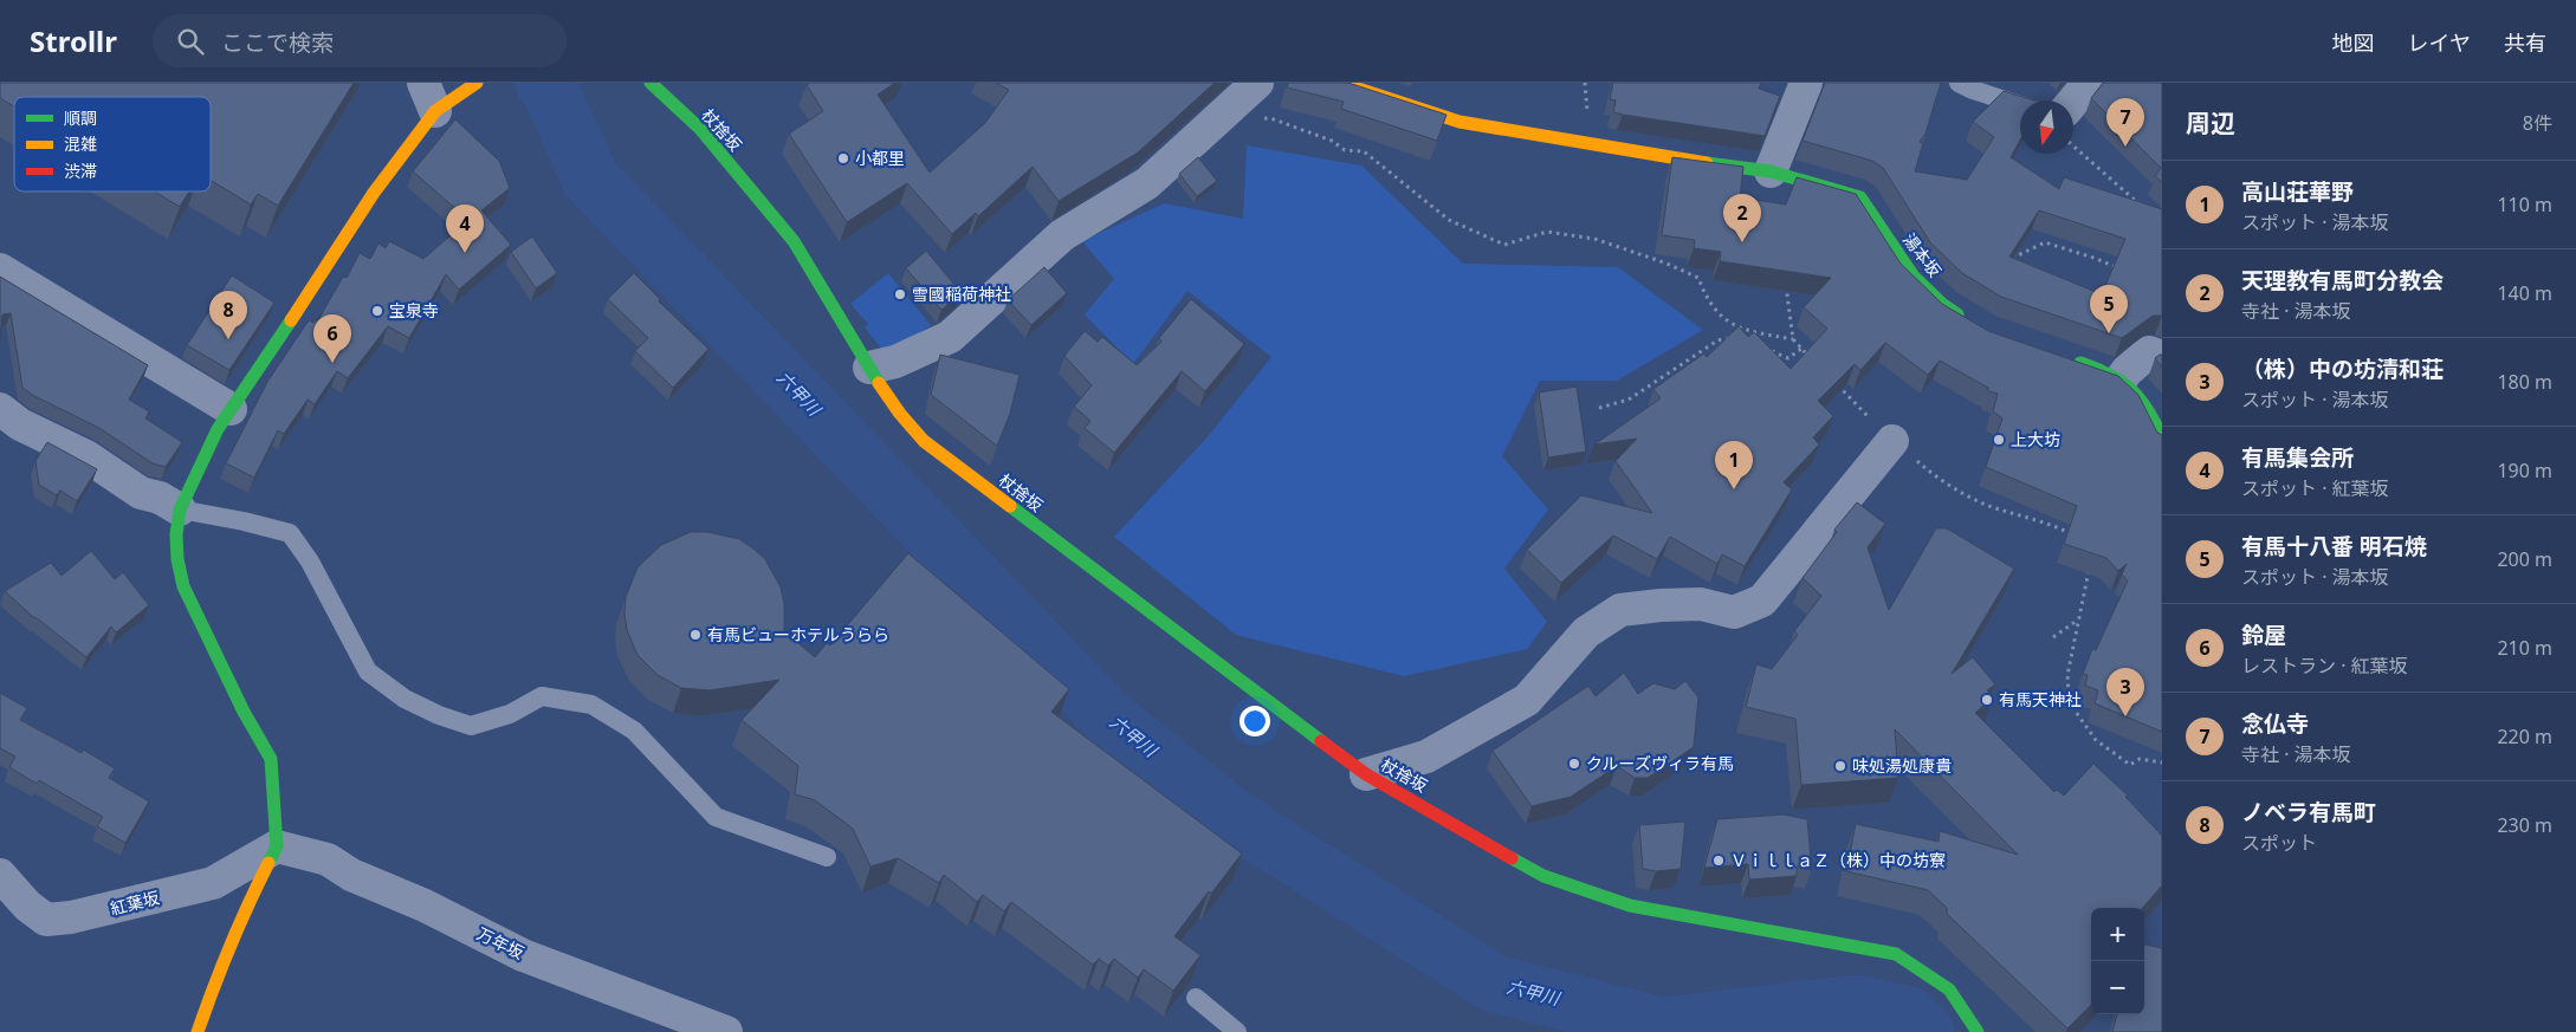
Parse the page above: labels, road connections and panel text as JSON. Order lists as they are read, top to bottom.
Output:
{
  "streets": {
    "street": [
      "杖捨坂",
      "湯本坂",
      "紅葉坂",
      "万年坂"
    ]
  },
  "crossings": [
    ["紅葉坂", "万年坂"]
  ],
  "water": ["六甲川"],
  "places": [
    "小都里",
    "雪國稲荷神社",
    "宝泉寺",
    "上大坊",
    "有馬ビューホテルうらら",
    "有馬天神社",
    "クルーズヴィラ有馬",
    "味処湯処康貴",
    "ＶｉｌｌａＺ（株）中の坊寮"
  ],
  "legend": ["順調", "混雑", "渋滞"],
  "north": "bottom",
  "page": {
    "header": "Strollr",
    "search": "ここで検索",
    "nav": ["地図", "レイヤ", "共有"],
    "heading": ["周辺", "8件"],
    "pins": [
      "7",
      "2",
      "4",
      "5",
      "8",
      "6",
      "1",
      "3"
    ],
    "list": [
      {
        "mark": "1",
        "name": "高山荘華野",
        "note": "スポット · 湯本坂",
        "value": "110 m"
      },
      {
        "mark": "2",
        "name": "天理教有馬町分教会",
        "note": "寺社 · 湯本坂",
        "value": "140 m"
      },
      {
        "mark": "3",
        "name": "（株）中の坊清和荘",
        "note": "スポット · 湯本坂",
        "value": "180 m"
      },
      {
        "mark": "4",
        "name": "有馬集会所",
        "note": "スポット · 紅葉坂",
        "value": "190 m"
      },
      {
        "mark": "5",
        "name": "有馬十八番 明石焼",
        "note": "スポット · 湯本坂",
        "value": "200 m"
      },
      {
        "mark": "6",
        "name": "鈴屋",
        "note": "レストラン · 紅葉坂",
        "value": "210 m"
      },
      {
        "mark": "7",
        "name": "念仏寺",
        "note": "寺社 · 湯本坂",
        "value": "220 m"
      },
      {
        "mark": "8",
        "name": "ノベラ有馬町",
        "note": "スポット",
        "value": "230 m"
      }
    ],
    "map_buttons": ["+", "−"]
  }
}
